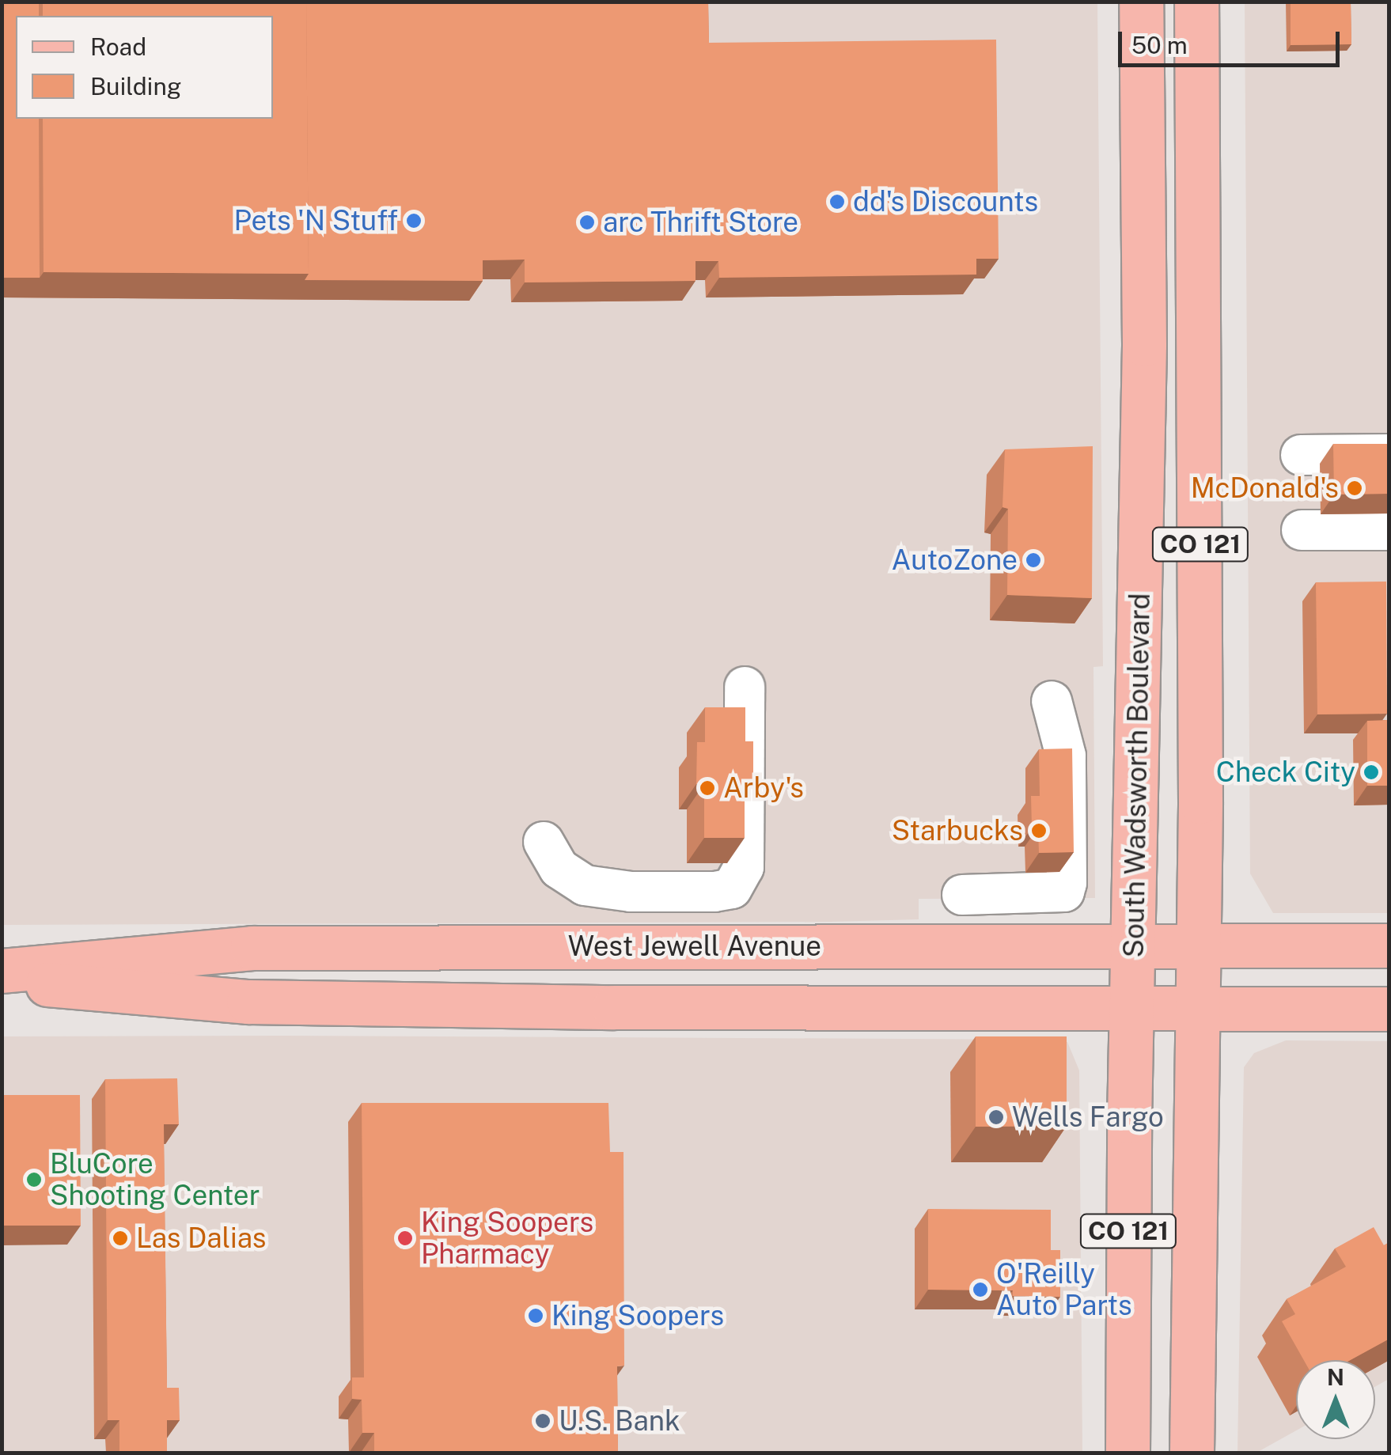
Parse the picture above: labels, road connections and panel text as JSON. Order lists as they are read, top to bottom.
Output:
{
  "streets": {
    "main road": ["CO 121", "South Wadsworth Boulevard", "West Jewell Avenue"]
  },
  "crossings": [
    ["CO 121", "West Jewell Avenue"],
    ["South Wadsworth Boulevard", "West Jewell Avenue"]
  ],
  "places": [
    "dd's Discounts",
    "Pets 'N Stuff",
    "arc Thrift Store",
    "McDonald's",
    "AutoZone",
    "Check City",
    "Arby's",
    "Starbucks",
    "Wells Fargo",
    "BluCore Shooting Center",
    "Las Dalias",
    "King Soopers Pharmacy",
    "O'Reilly Auto Parts",
    "King Soopers",
    "U.S. Bank"
  ],
  "legend": ["Road", "Building"],
  "scale_bar": "50 m",
  "north": "top"
}
